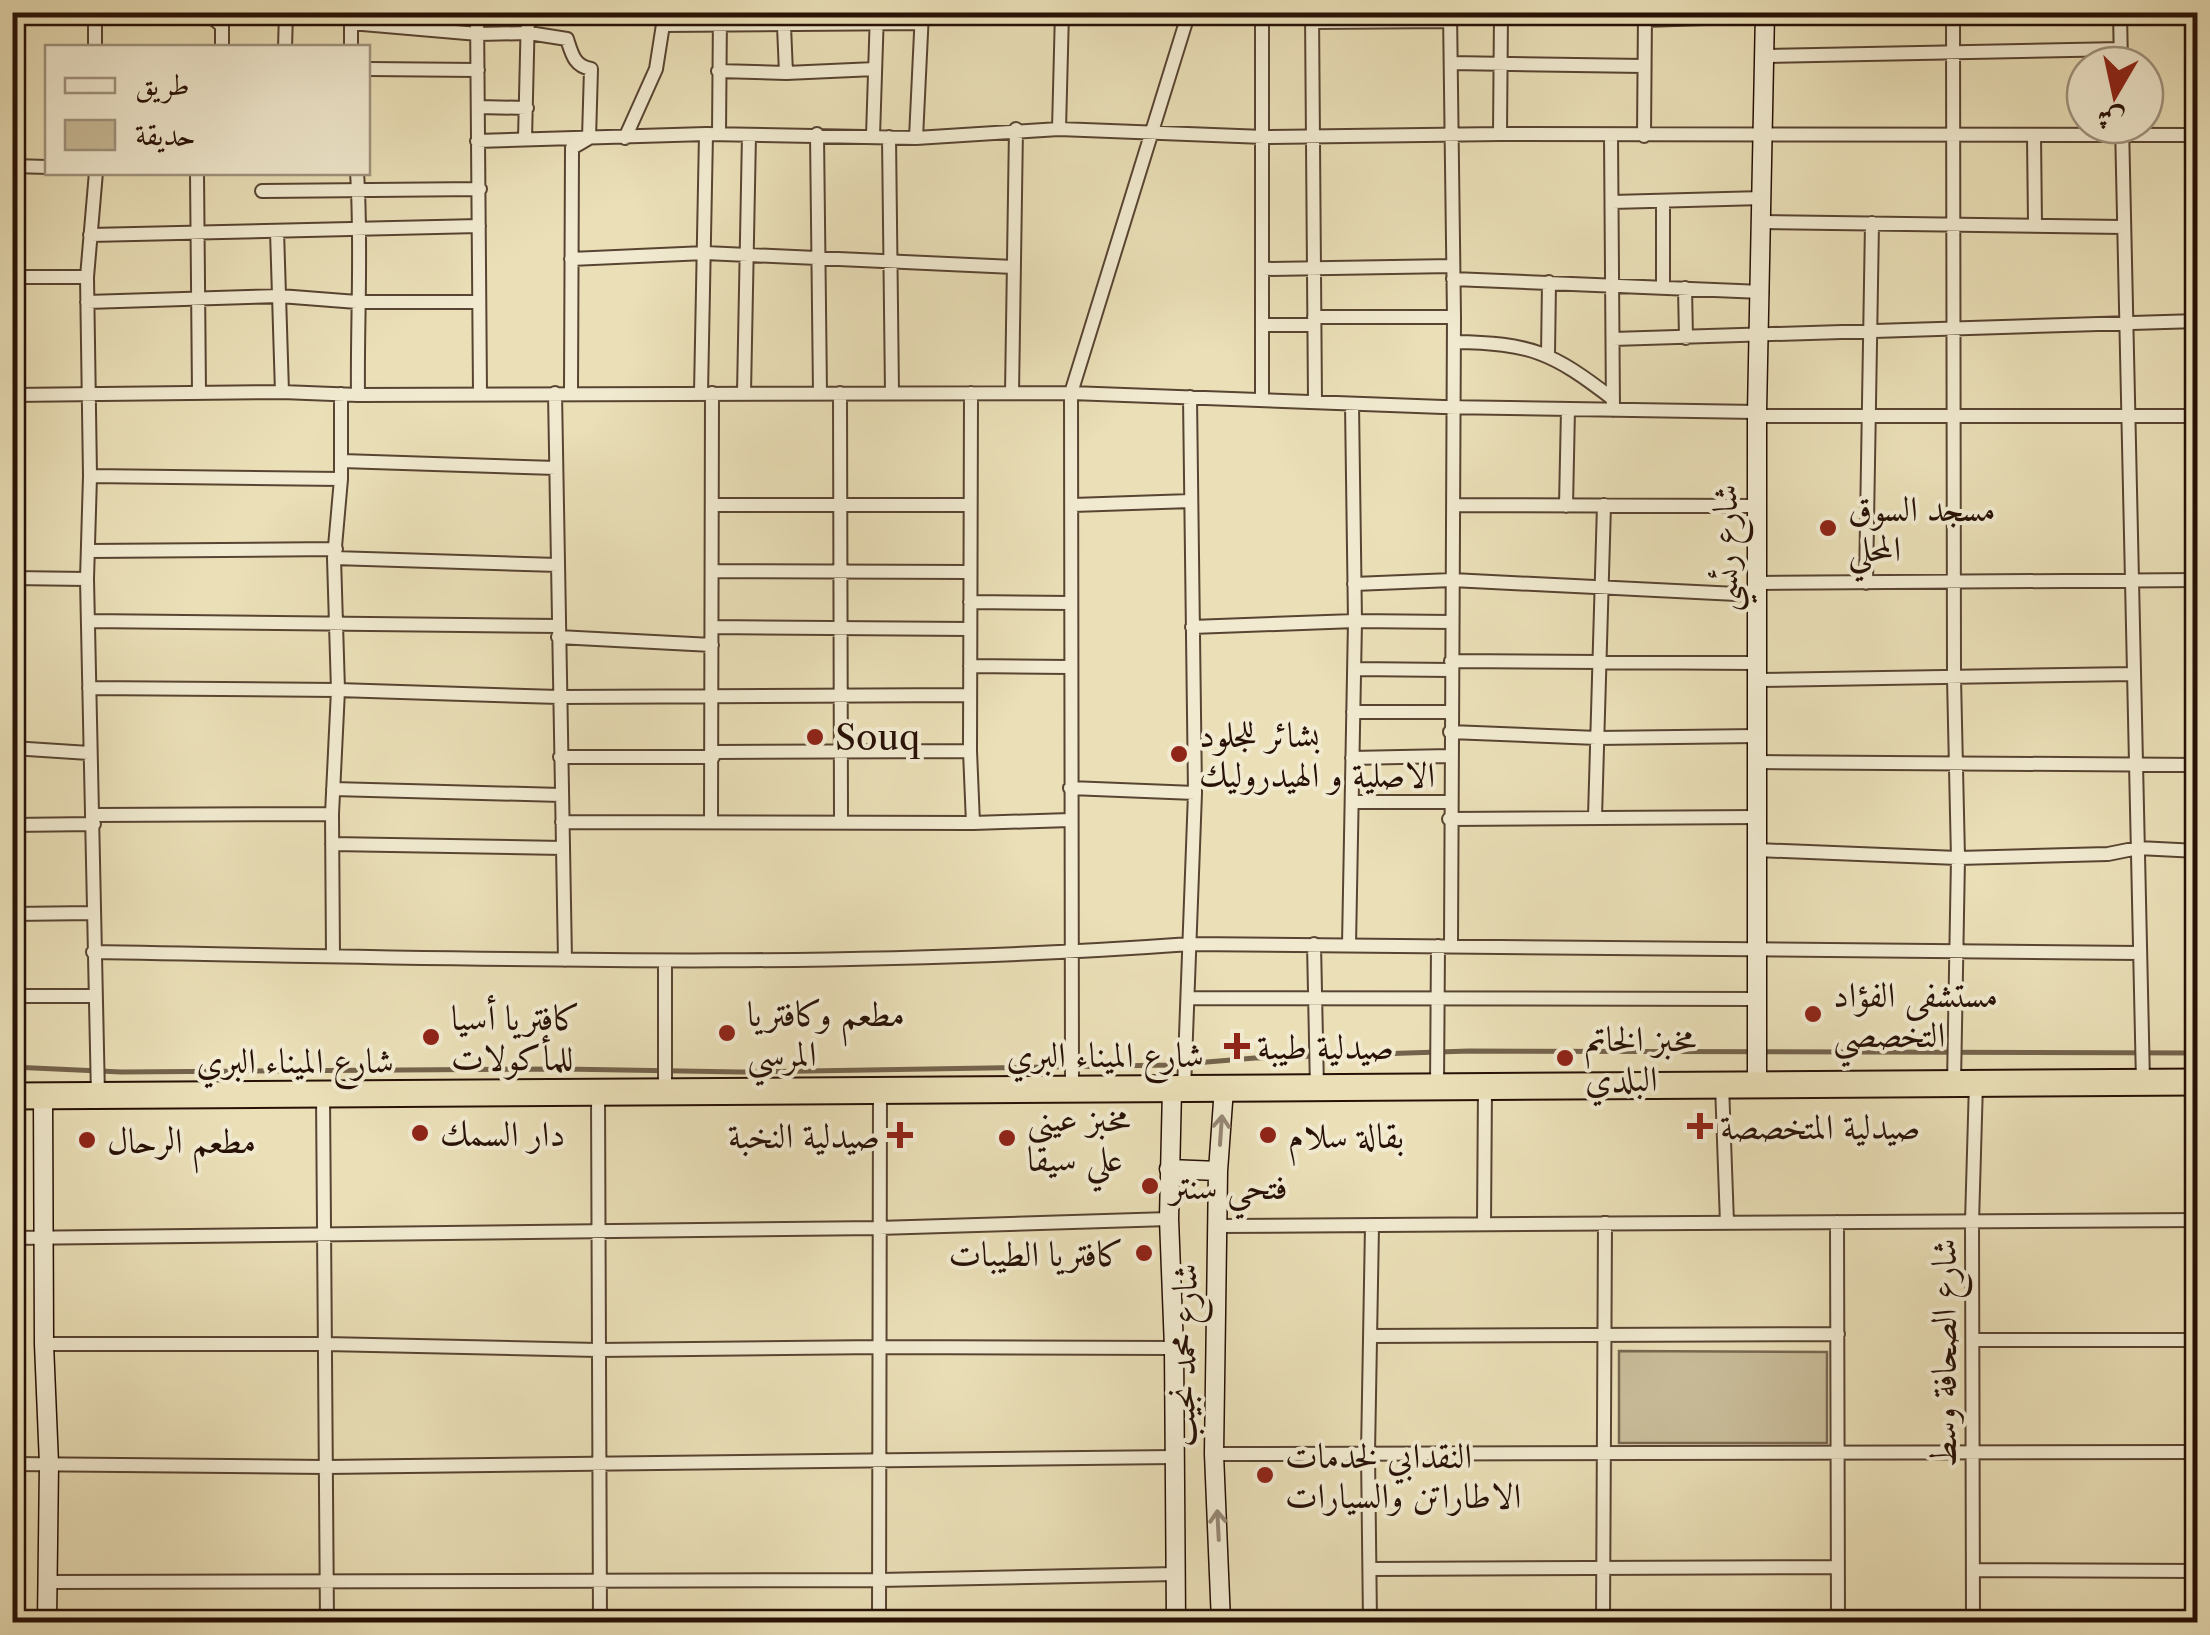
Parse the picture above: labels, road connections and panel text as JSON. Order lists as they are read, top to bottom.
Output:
{
  "streets": {
    "highway": ["شارع الميناء البري"],
    "street": ["شارع رئسي", "شارع الصحافة وسط", "شارع محمد نجيب"]
  },
  "crossings": [
    ["شارع رئسي", "شارع الميناء البري"],
    ["شارع الميناء البري", "شارع الصحافة وسط"],
    ["شارع الميناء البري", "شارع محمد نجيب"]
  ],
  "places": {
    "other": [
      "مسجد السوق المحلي",
      "Souq",
      "بشائر للجلود الاصلية و الهيدروليك",
      "مستشفى الفؤاد التخصصي",
      "مطعم وكافتريا المرسي",
      "كافتريا أسيا للمأكولات",
      "مخبز الخاتم البلدي",
      "دار السمك",
      "بقالة سلام",
      "مخبز عيني علي سيقا",
      "مطعم الرحال",
      "فتحي سنتر",
      "كافتريا الطيبات",
      "النقدابي لخدمات الاطاراتن والسيارات"
    ],
    "health": ["صيدلية طيبة", "صيدلية المتخصصة", "صيدلية النخبة"]
  },
  "legend": ["طريق", "حديقة"],
  "north": "bottom"
}
